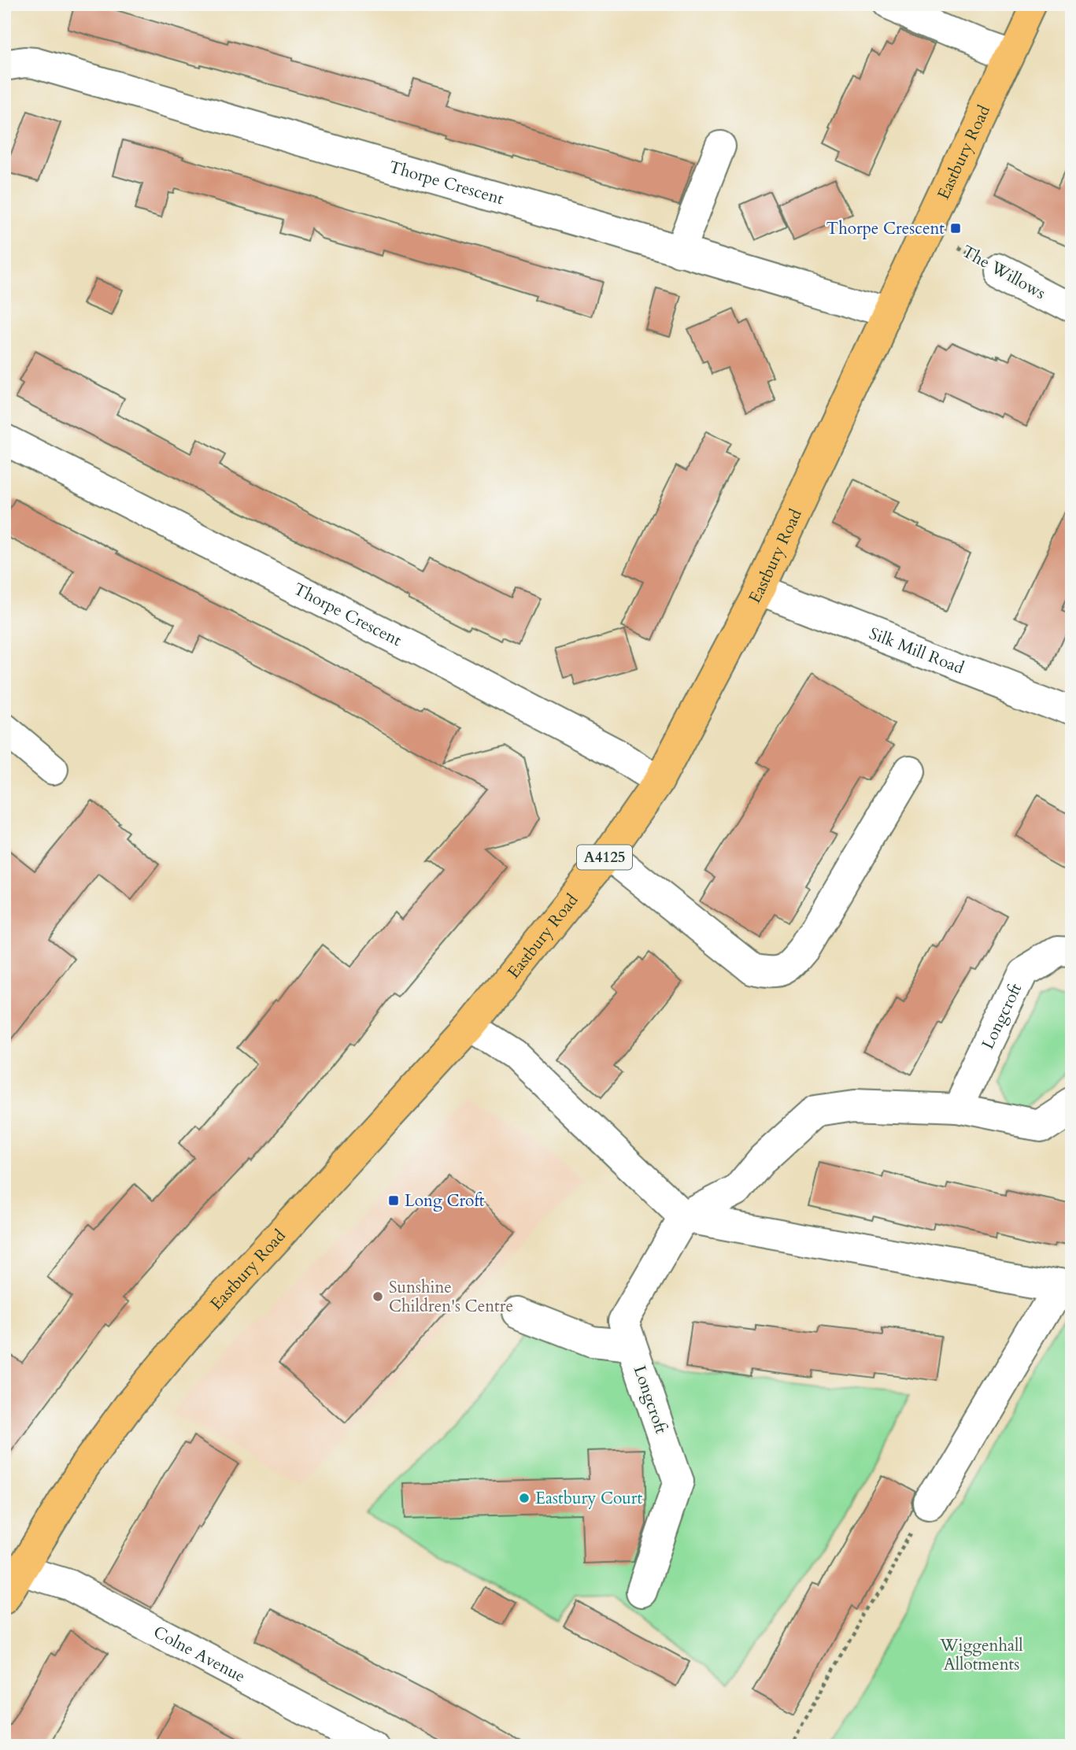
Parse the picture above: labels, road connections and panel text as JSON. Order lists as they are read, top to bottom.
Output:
{
  "streets": {
    "main road": ["Eastbury Road", "A4125"],
    "street": [
      "Thorpe Crescent",
      "The Willows",
      "Silk Mill Road",
      "Longcroft",
      "Colne Avenue"
    ]
  },
  "crossings": [
    ["Eastbury Road", "Thorpe Crescent"],
    ["Eastbury Road", "Silk Mill Road"],
    ["Eastbury Road", "Colne Avenue"]
  ],
  "parks": ["Wiggenhall Allotments"],
  "places": {
    "transit": ["Thorpe Crescent", "Long Croft"],
    "other": ["Sunshine Children's Centre", "Eastbury Court"]
  }
}
